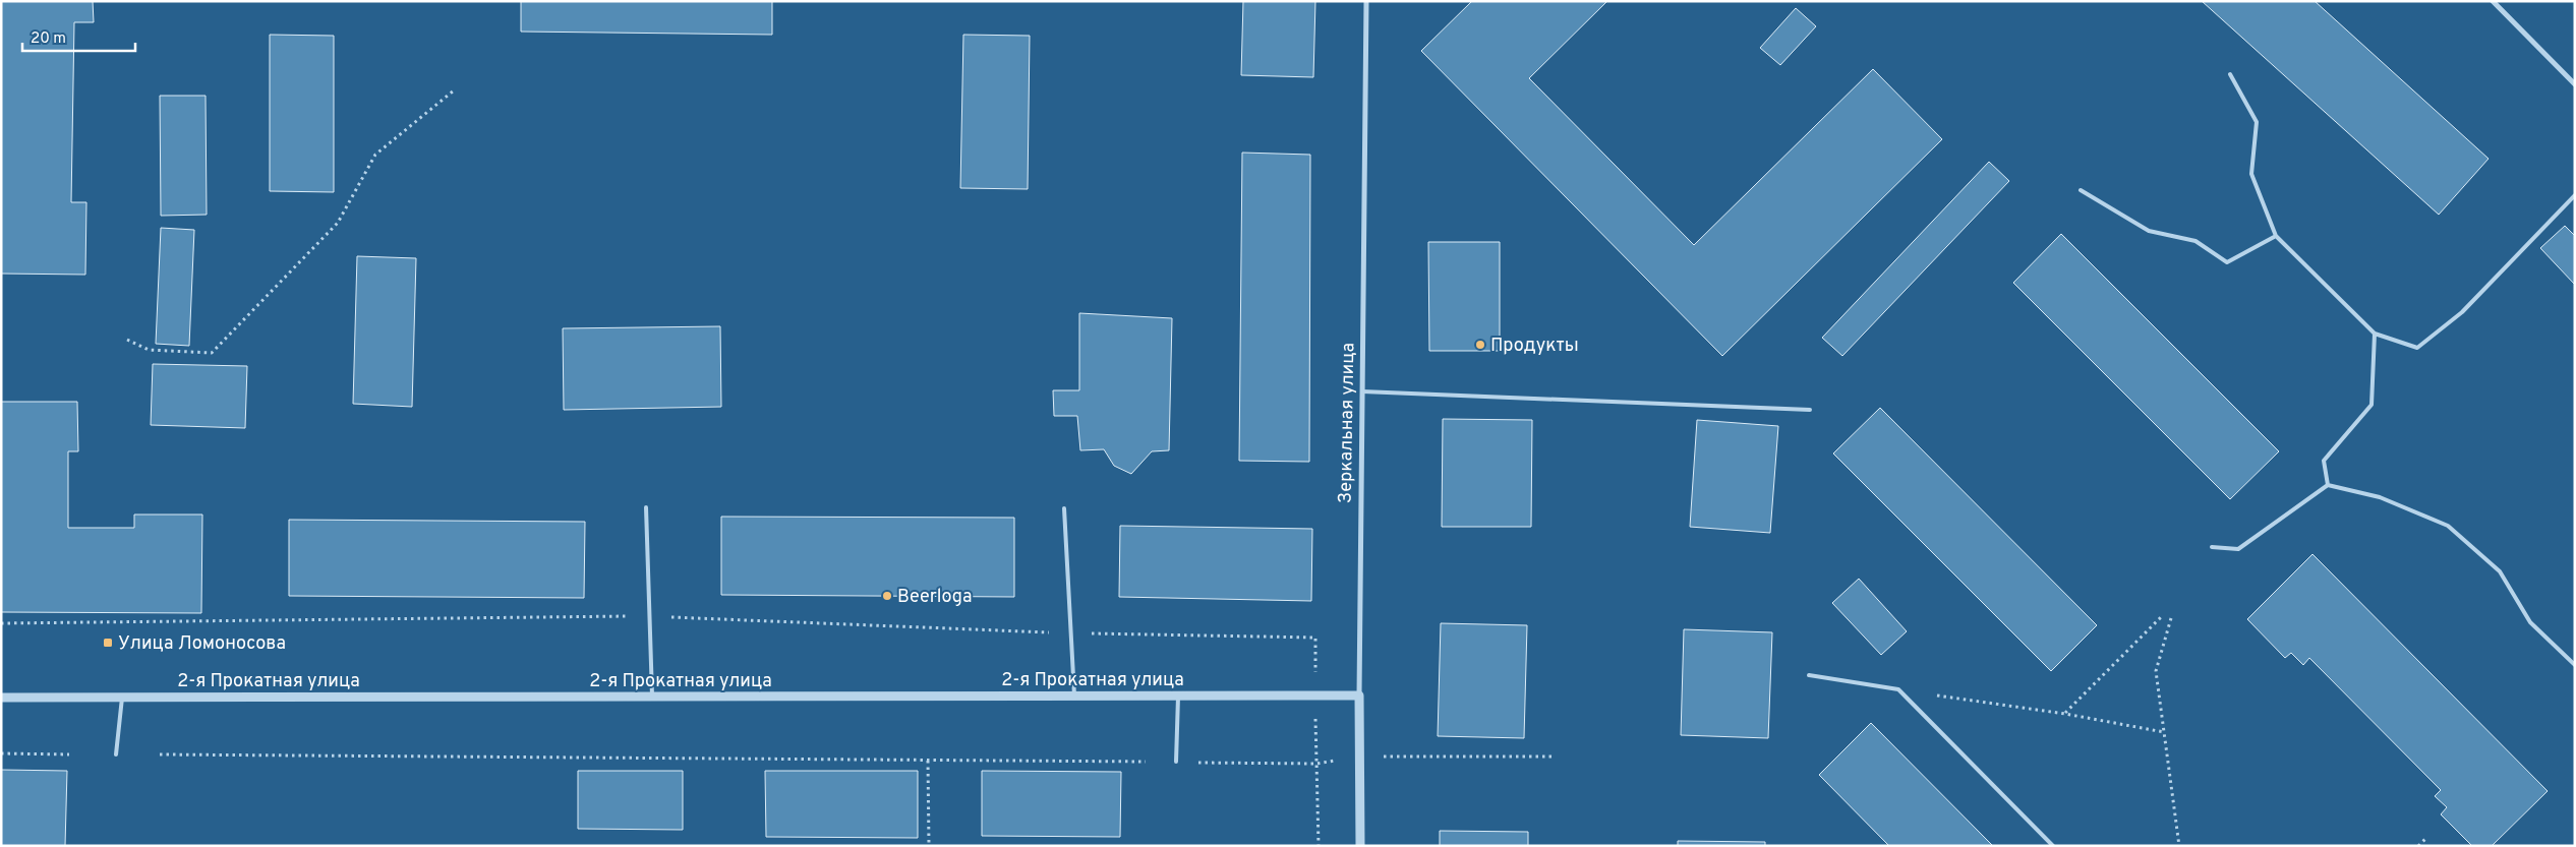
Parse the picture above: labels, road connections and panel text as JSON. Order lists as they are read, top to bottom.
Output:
{
  "streets": {
    "street": ["Зеркальная улица", "2-я Прокатная улица"]
  },
  "crossings": [
    ["Зеркальная улица", "2-я Прокатная улица"]
  ],
  "places": {
    "other": ["Продукты", "Beerloga"],
    "transit": ["Улица Ломоносова"]
  },
  "scale_bar": "20 m"
}
